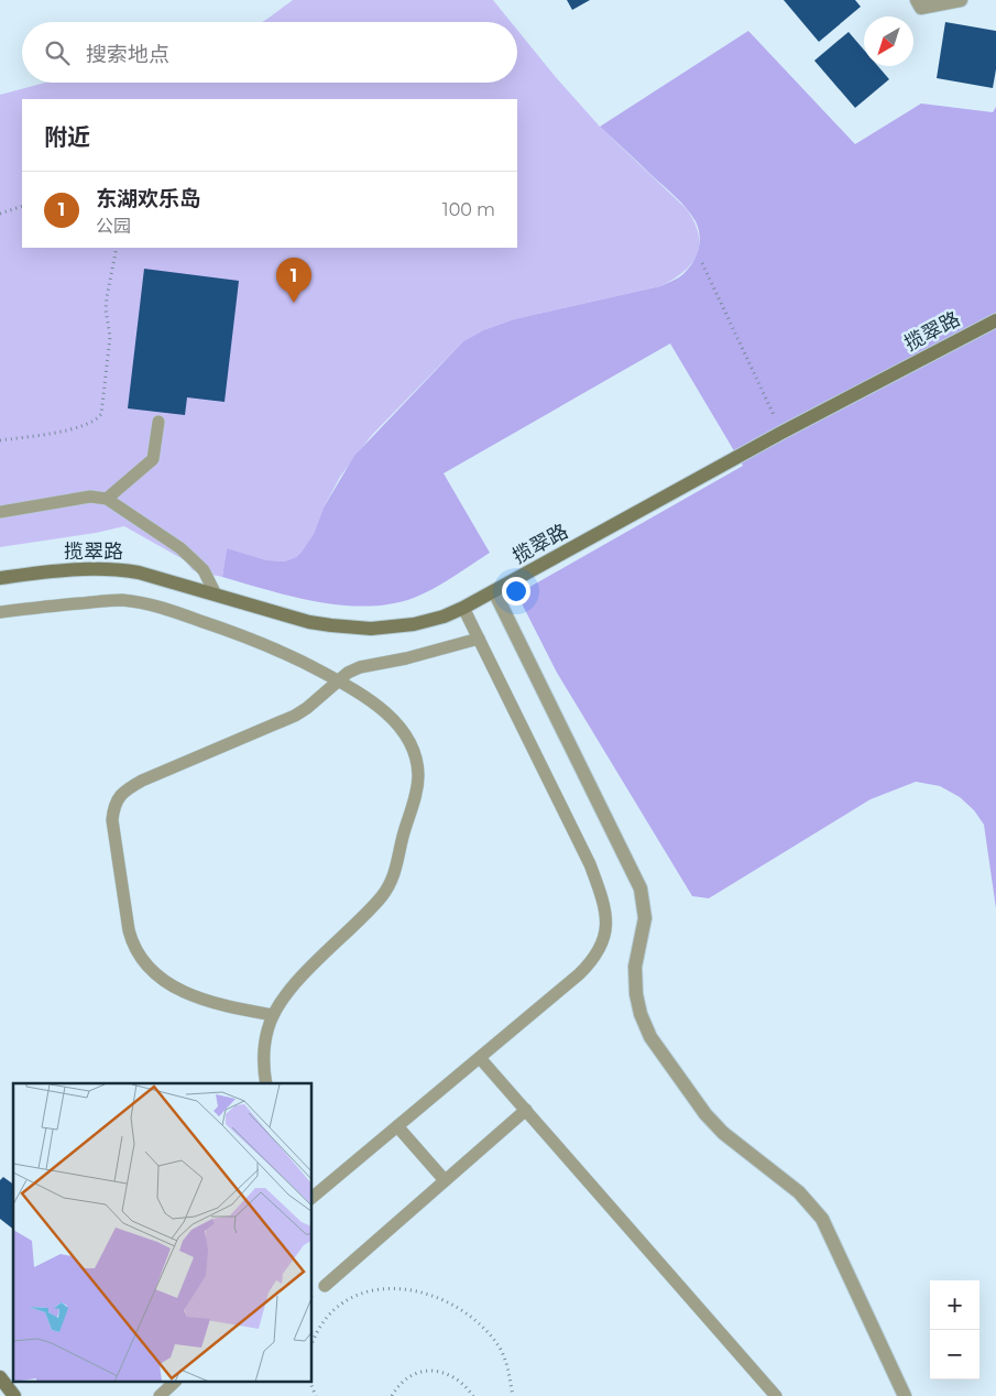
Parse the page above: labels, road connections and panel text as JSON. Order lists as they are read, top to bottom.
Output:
{
  "streets": {
    "street": ["揽翠路"]
  },
  "north": "bottom left",
  "page": {
    "search": "搜索地点",
    "heading": "附近",
    "list": [
      {
        "mark": "1",
        "name": "东湖欢乐岛",
        "note": "公园",
        "value": "100 m"
      }
    ],
    "pins": "1",
    "map_buttons": ["+", "−"]
  }
}
